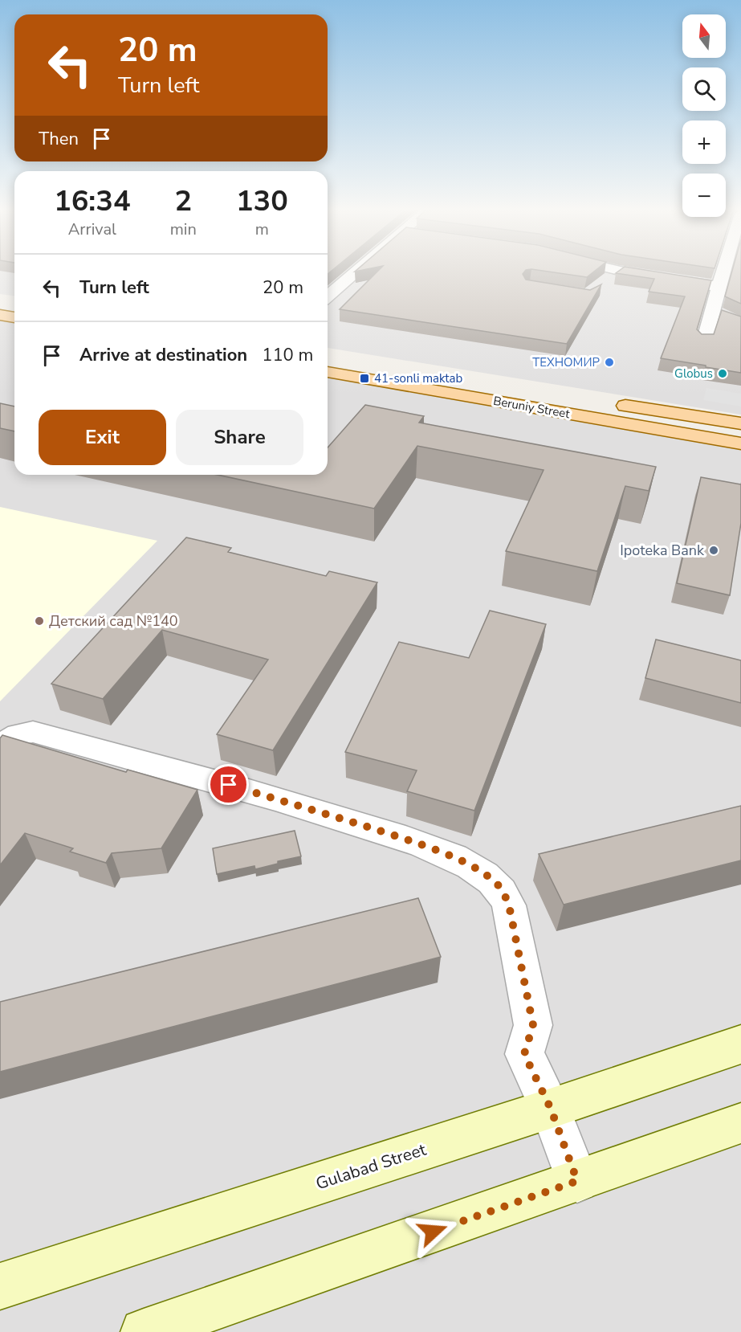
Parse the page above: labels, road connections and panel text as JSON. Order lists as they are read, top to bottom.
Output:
{
  "streets": {
    "main road": ["Beruniy Street"],
    "street": ["Gulabad Street"]
  },
  "places": {
    "other": [
      "ТЕХНОМИР",
      "Globus",
      "Ipoteka Bank",
      "Детский сад №140"
    ],
    "transit": ["41-sonli maktab"]
  },
  "north": "top",
  "page": {
    "map_buttons": ["+", "−"],
    "turn": ["20 m", "Turn left"],
    "then": "Then",
    "eta": [
      "16:34",
      "Arrival",
      "2",
      "min",
      "130",
      "m"
    ],
    "list": [
      {
        "name": "Turn left",
        "value": "20 m"
      },
      {
        "name": "Arrive at destination",
        "value": "110 m"
      }
    ],
    "buttons": ["Exit", "Share"]
  }
}
